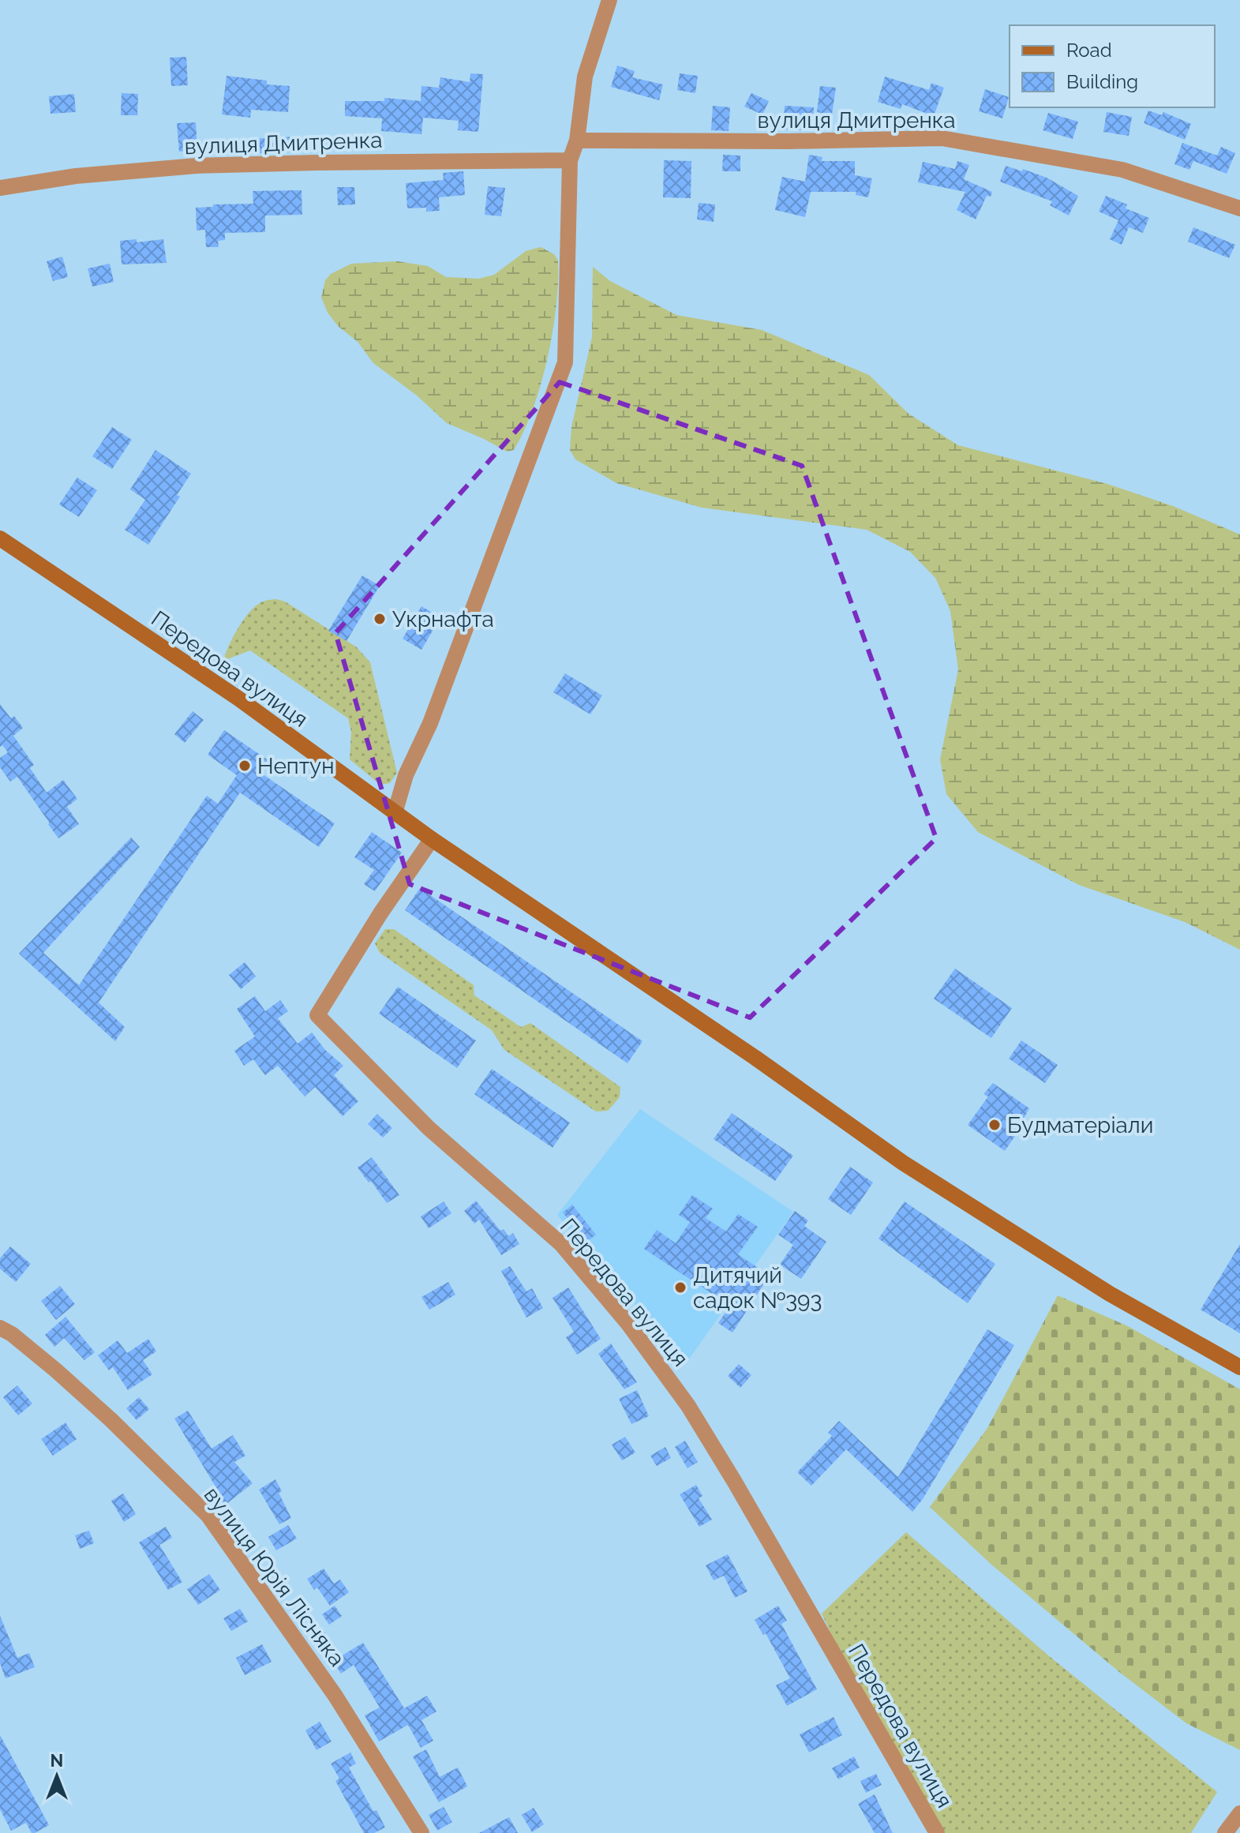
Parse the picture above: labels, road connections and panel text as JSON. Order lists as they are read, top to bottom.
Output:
{
  "streets": {
    "street": ["вулиця Дмитренка", "Передова вулиця", "вулиця Юрія Лісняка"]
  },
  "places": [
    "Укрнафта",
    "Нептун",
    "Будматеріали",
    "Дитячий садок №393"
  ],
  "legend": ["Road", "Building"],
  "north": "top"
}
